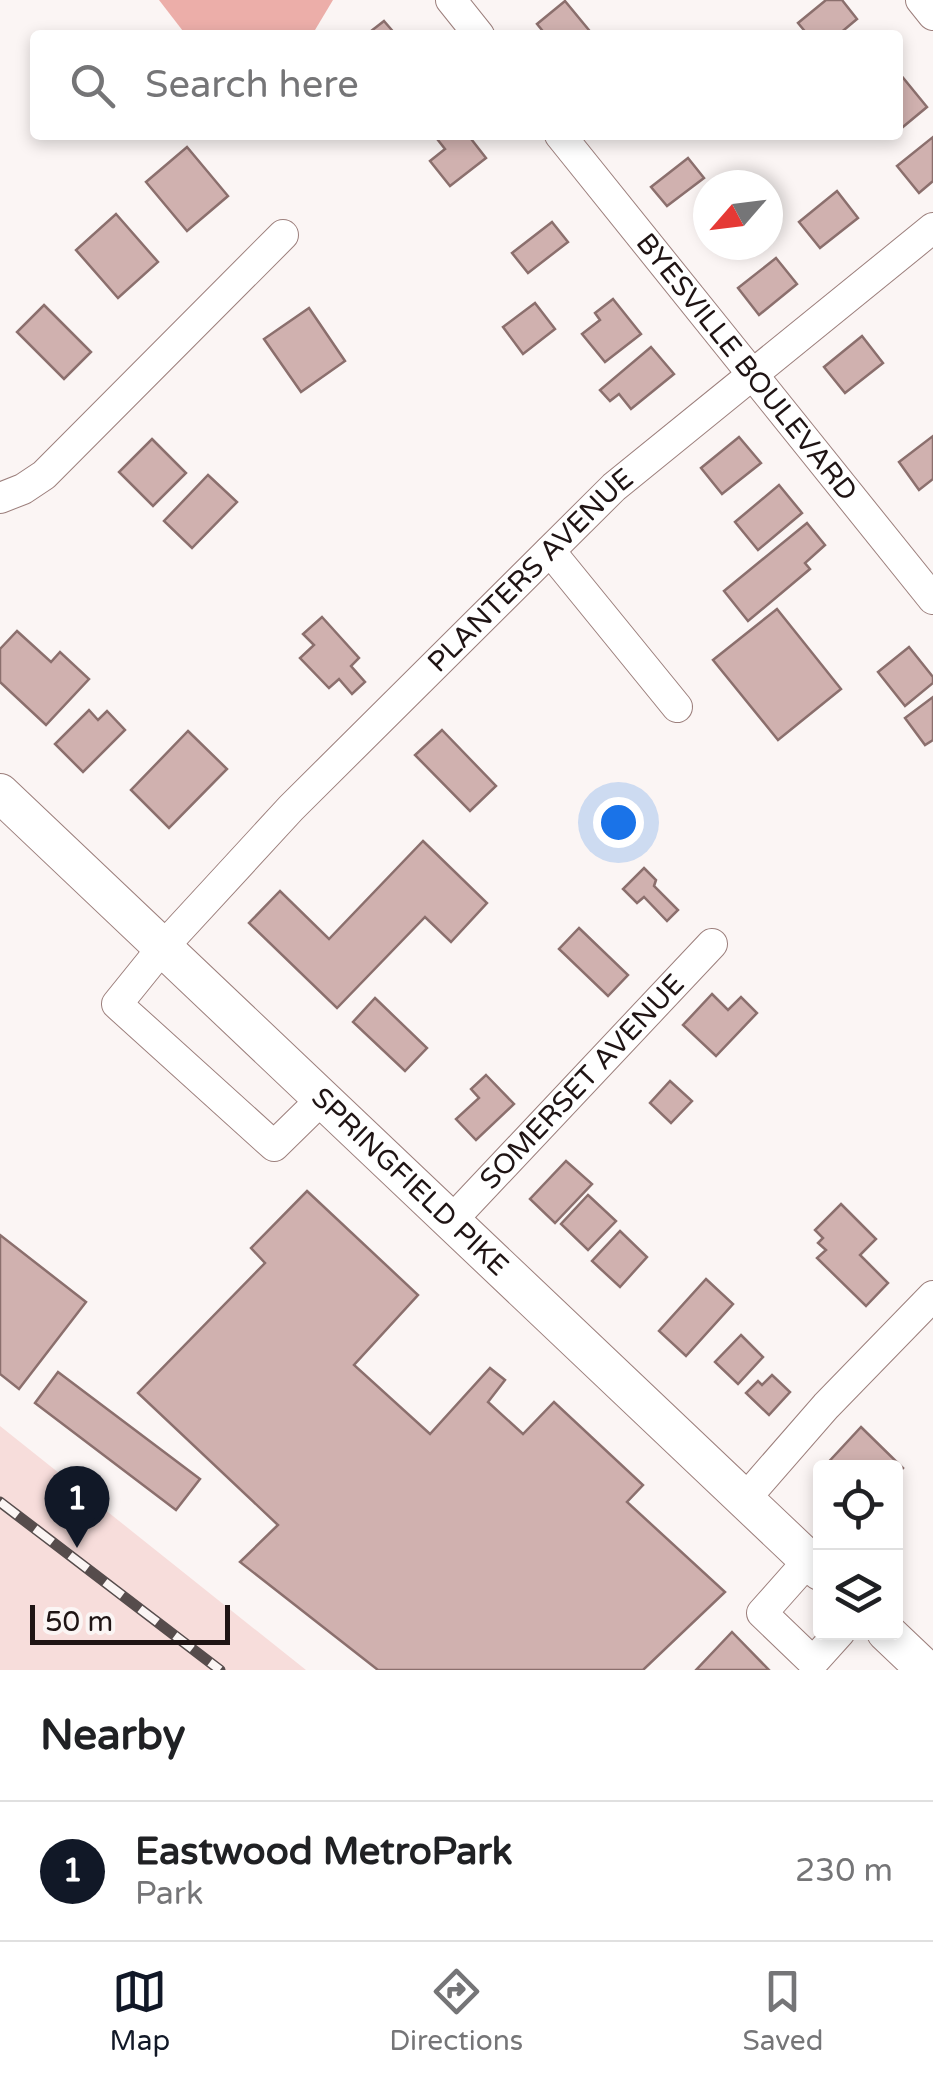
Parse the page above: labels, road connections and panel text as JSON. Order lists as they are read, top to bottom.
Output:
{
  "streets": {
    "main road": ["SPRINGFIELD PIKE"],
    "street": ["BYESVILLE BOULEVARD", "PLANTERS AVENUE", "SOMERSET AVENUE"]
  },
  "crossings": [
    ["BYESVILLE BOULEVARD", "PLANTERS AVENUE"],
    ["PLANTERS AVENUE", "SPRINGFIELD PIKE"],
    ["SOMERSET AVENUE", "SPRINGFIELD PIKE"]
  ],
  "scale_bar": "50 m",
  "north": "bottom left",
  "page": {
    "search": "Search here",
    "pins": "1",
    "scale": "50 m",
    "heading": "Nearby",
    "list": [
      {
        "mark": "1",
        "name": "Eastwood MetroPark",
        "note": "Park",
        "value": "230 m"
      }
    ],
    "nav": ["Map", "Directions", "Saved"]
  }
}
